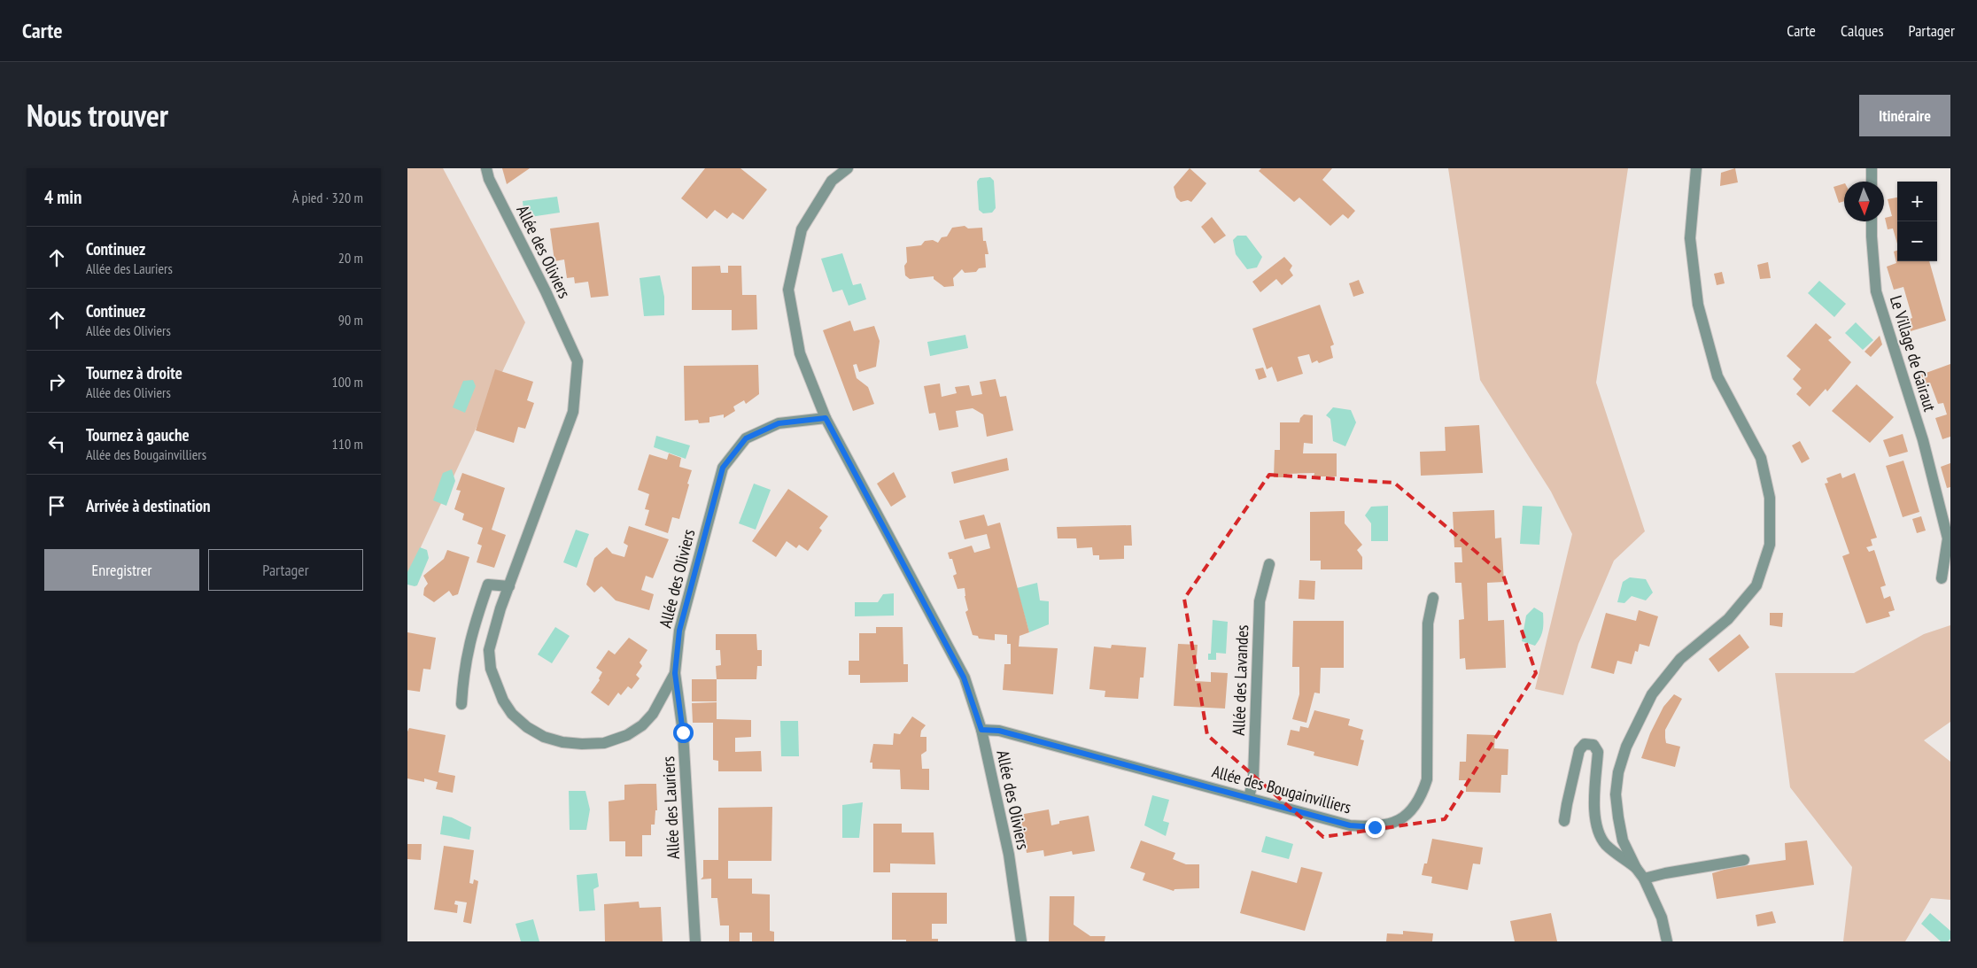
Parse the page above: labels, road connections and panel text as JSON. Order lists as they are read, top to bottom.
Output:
{
  "streets": {
    "street": [
      "Allée des Oliviers",
      "Le Village de Gairaut",
      "Allée des Lavandes",
      "Allée des Bougainvilliers",
      "Allée des Lauriers"
    ]
  },
  "crossings": [
    ["Allée des Oliviers", "Allée des Bougainvilliers"],
    ["Allée des Oliviers", "Allée des Lauriers"],
    ["Allée des Lavandes", "Allée des Bougainvilliers"]
  ],
  "north": "bottom",
  "page": {
    "header": "Carte",
    "nav": ["Carte", "Calques", "Partager"],
    "title": "Nous trouver",
    "buttons": [
      "Itinéraire",
      ["Enregistrer", "Partager"]
    ],
    "heading": ["4 min", "À pied · 320 m"],
    "map_buttons": ["+", "−"],
    "list": [
      ["Continuez", "Allée des Lauriers", "20 m"],
      ["Continuez", "Allée des Oliviers", "90 m"],
      ["Tournez à droite", "Allée des Oliviers", "100 m"],
      ["Tournez à gauche", "Allée des Bougainvilliers", "110 m"],
      "Arrivée à destination"
    ]
  }
}
